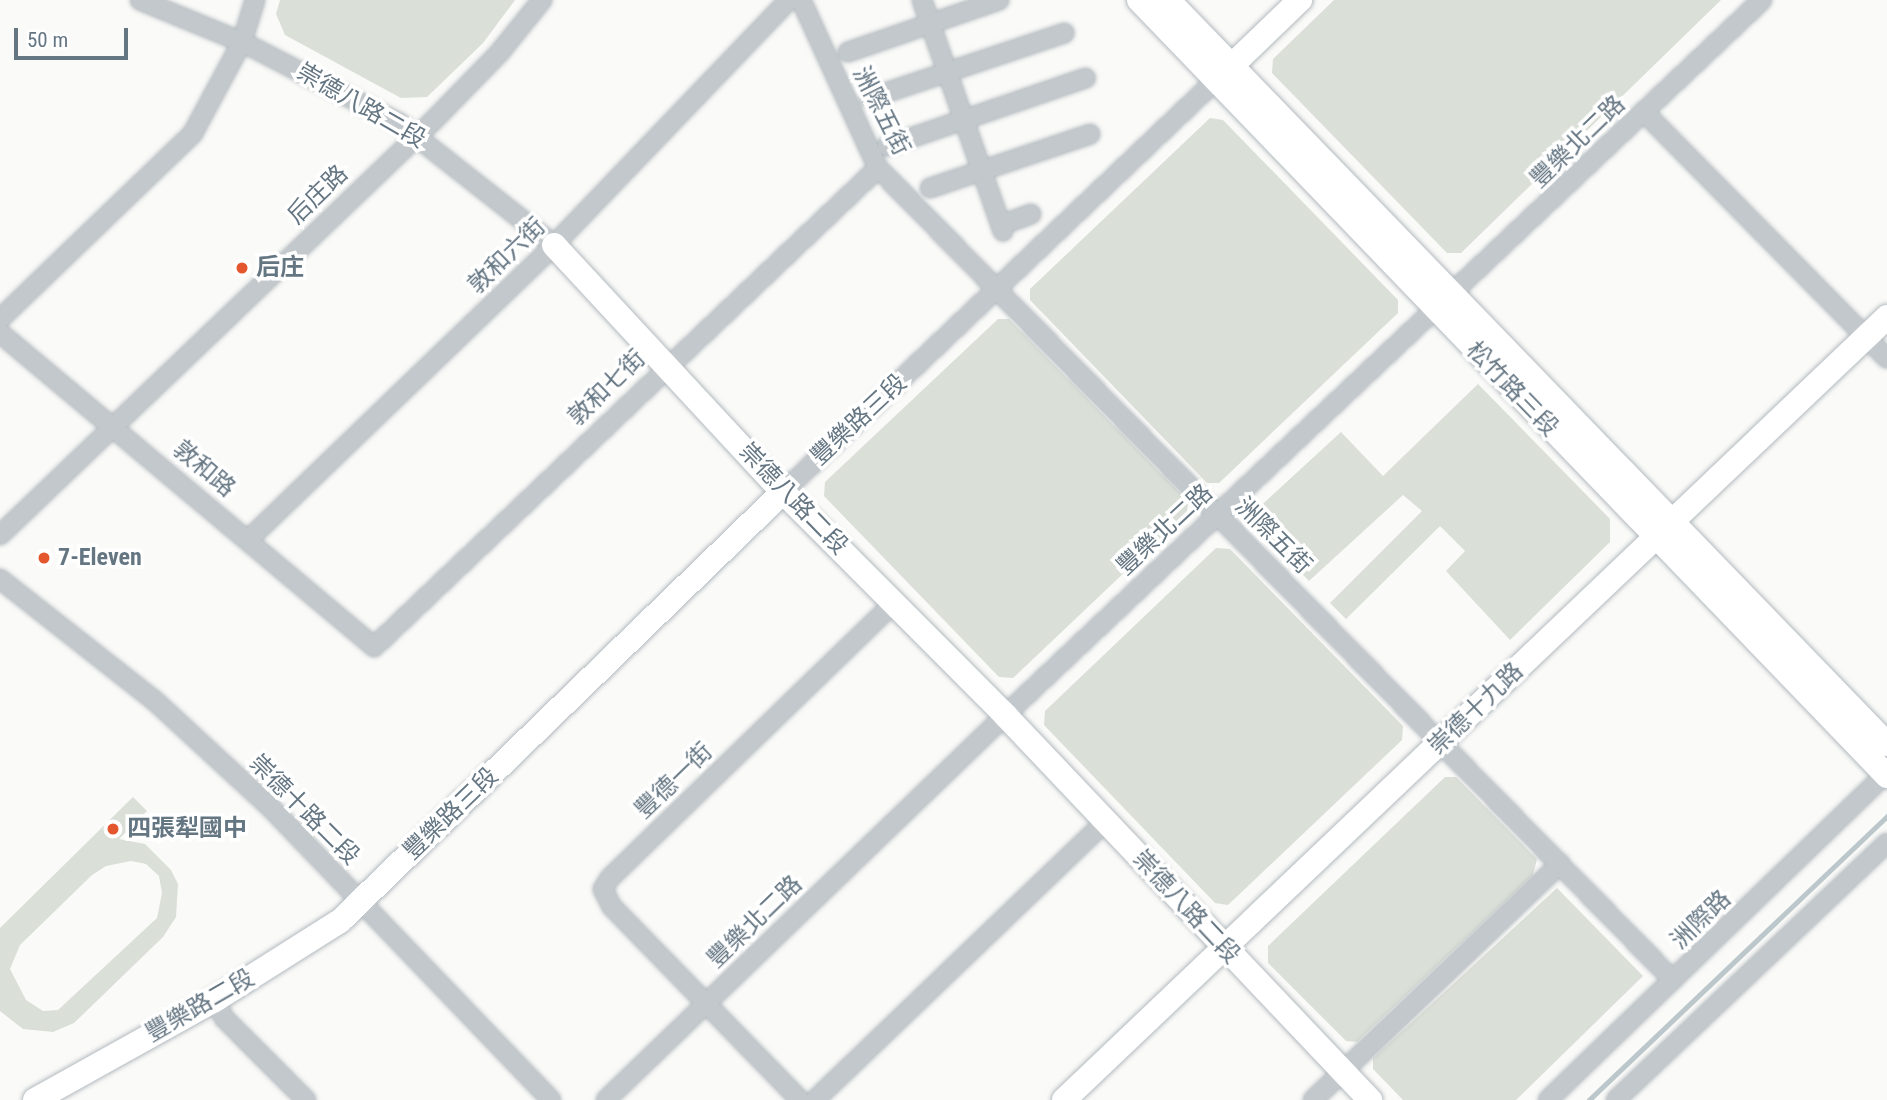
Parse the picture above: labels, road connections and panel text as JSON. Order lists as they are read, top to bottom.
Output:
{
  "streets": {
    "street": [
      "崇德八路二段",
      "洲際五街",
      "豐樂北二路",
      "后庄路",
      "敦和六街",
      "敦和七街",
      "松竹路三段",
      "豐樂路三段",
      "敦和路",
      "崇德十九路",
      "豐德一街",
      "崇德十路二段",
      "洲際路",
      "豐樂路二段"
    ]
  },
  "crossings": [
    ["崇德八路二段", "豐樂北二路"],
    ["崇德八路二段", "后庄路"],
    ["崇德八路二段", "敦和六街"],
    ["崇德八路二段", "敦和七街"],
    ["崇德八路二段", "豐樂路三段"],
    ["崇德八路二段", "崇德十九路"],
    ["崇德八路二段", "豐德一街"],
    ["洲際五街", "豐樂北二路"],
    ["洲際五街", "敦和七街"],
    ["洲際五街", "豐樂路三段"],
    ["洲際五街", "崇德十九路"],
    ["洲際五街", "洲際路"],
    ["豐樂北二路", "松竹路三段"],
    ["豐樂北二路", "豐德一街"],
    ["后庄路", "敦和路"],
    ["敦和六街", "敦和路"],
    ["敦和七街", "敦和路"],
    ["松竹路三段", "豐樂路三段"],
    ["松竹路三段", "崇德十九路"],
    ["松竹路三段", "洲際路"],
    ["豐樂路三段", "崇德十路二段"],
    ["豐樂路三段", "豐樂路二段"],
    ["崇德十路二段", "豐樂路二段"]
  ],
  "places": ["后庄", "7-Eleven", "四張犁國中"],
  "scale_bar": "50 m"
}
